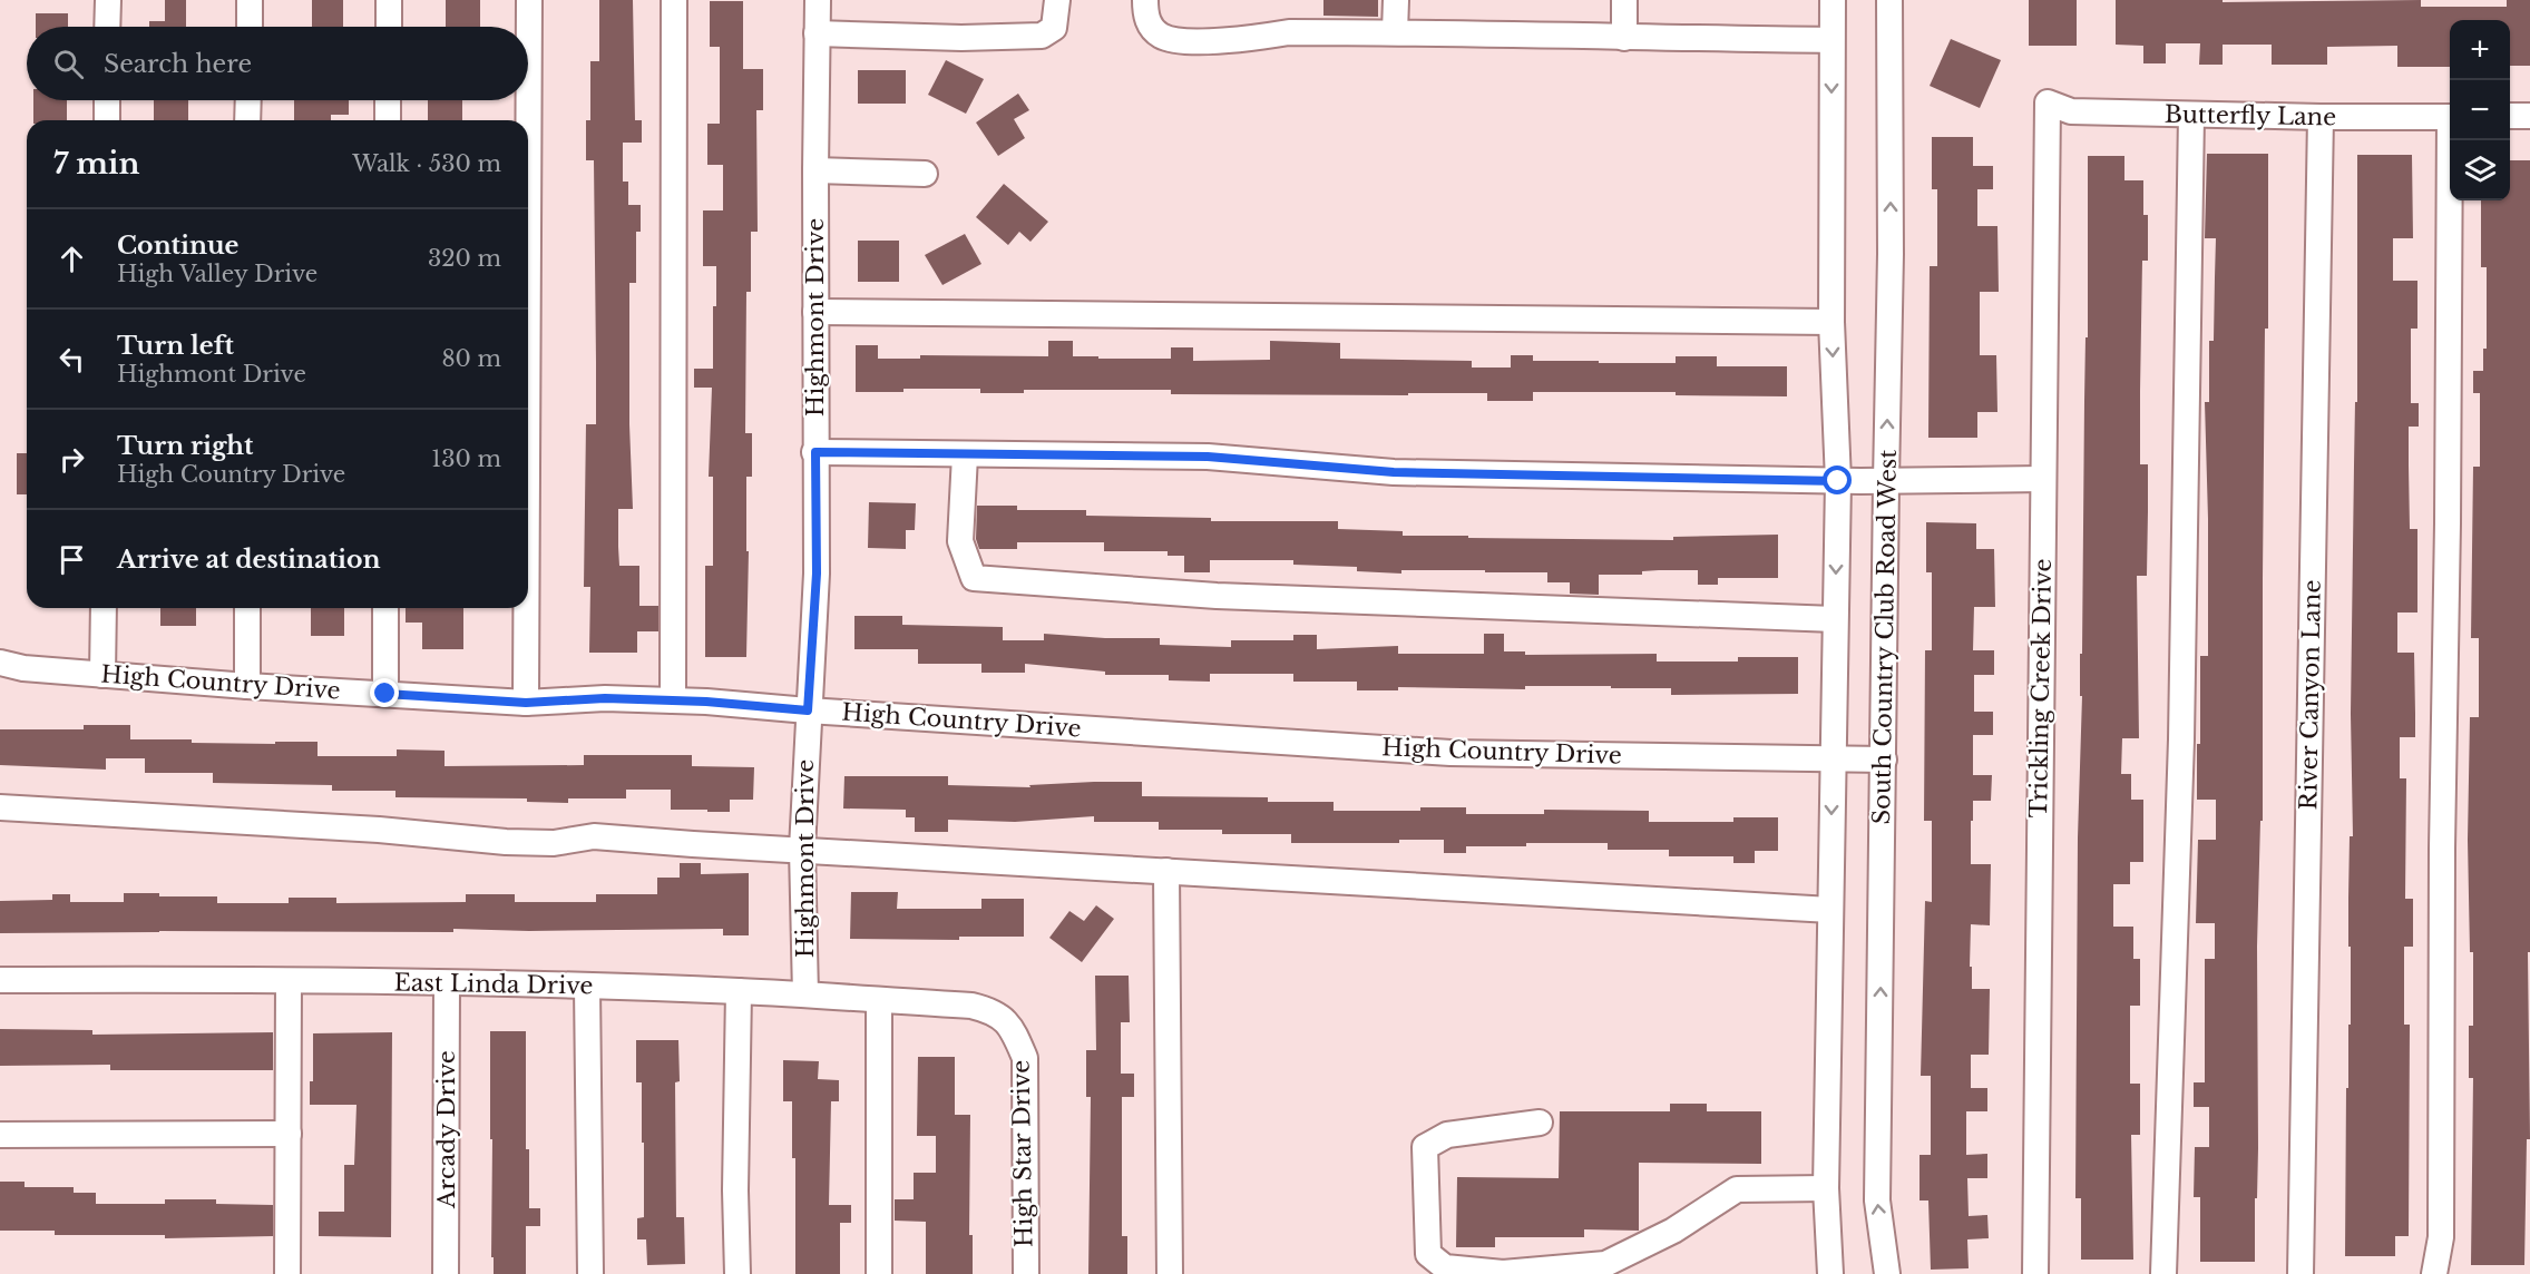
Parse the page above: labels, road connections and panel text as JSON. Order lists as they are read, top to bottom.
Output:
{
  "streets": {
    "street": [
      "Butterfly Lane",
      "Highmont Drive",
      "South Country Club Road West",
      "High Country Drive",
      "Trickling Creek Drive",
      "River Canyon Lane",
      "East Linda Drive",
      "Arcady Drive",
      "High Star Drive"
    ]
  },
  "crossings": [
    ["Butterfly Lane", "Trickling Creek Drive"],
    ["Butterfly Lane", "River Canyon Lane"],
    ["Highmont Drive", "High Country Drive"],
    ["Highmont Drive", "East Linda Drive"],
    ["South Country Club Road West", "High Country Drive"],
    ["East Linda Drive", "Arcady Drive"],
    ["East Linda Drive", "High Star Drive"]
  ],
  "page": {
    "map_buttons": ["+", "−"],
    "search": "Search here",
    "heading": ["7 min", "Walk · 530 m"],
    "list": [
      ["Continue", "High Valley Drive", "320 m"],
      ["Turn left", "Highmont Drive", "80 m"],
      ["Turn right", "High Country Drive", "130 m"],
      "Arrive at destination"
    ]
  }
}
